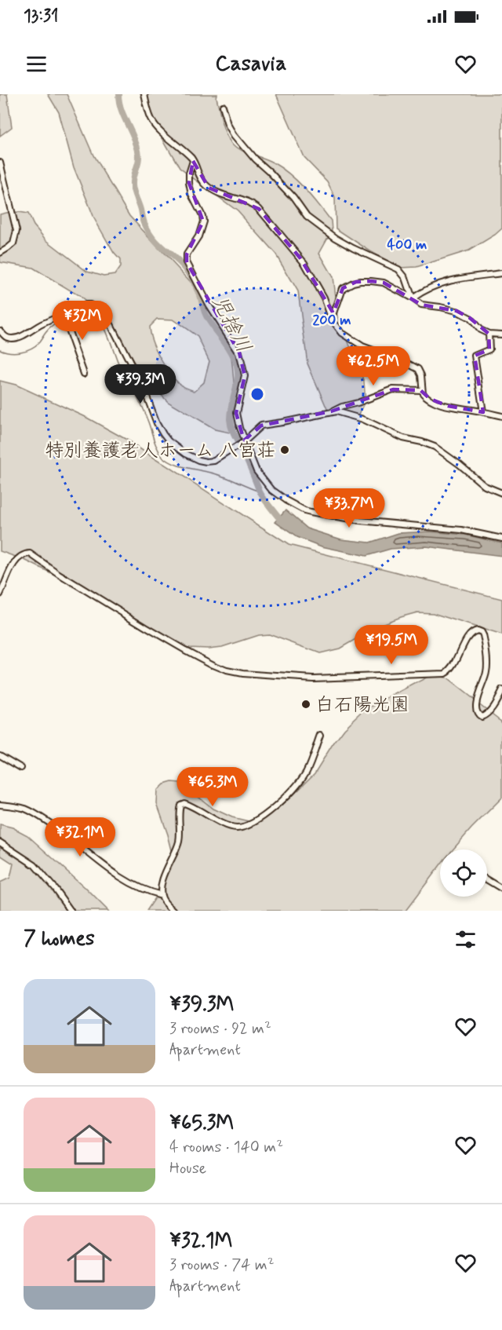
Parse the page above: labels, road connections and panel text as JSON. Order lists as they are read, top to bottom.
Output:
{
  "water": ["児捨川"],
  "places": ["特別養護老人ホーム 八宮荘", "白石陽光園"],
  "page": {
    "status": "13:31",
    "header": "Casavia",
    "price": [
      "¥32M",
      "¥62.5M",
      "¥39.3M",
      "¥33.7M",
      "¥19.5M",
      "¥65.3M",
      "¥32.1M"
    ],
    "heading": "7 homes",
    "list": [
      {
        "name": "¥39.3M",
        "note": "3 rooms · 92 m² · Apartment"
      },
      {
        "name": "¥65.3M",
        "note": "4 rooms · 140 m² · House"
      },
      {
        "name": "¥32.1M",
        "note": "3 rooms · 74 m² · Apartment"
      }
    ]
  },
  "rings": ["400 m", "200 m"]
}
